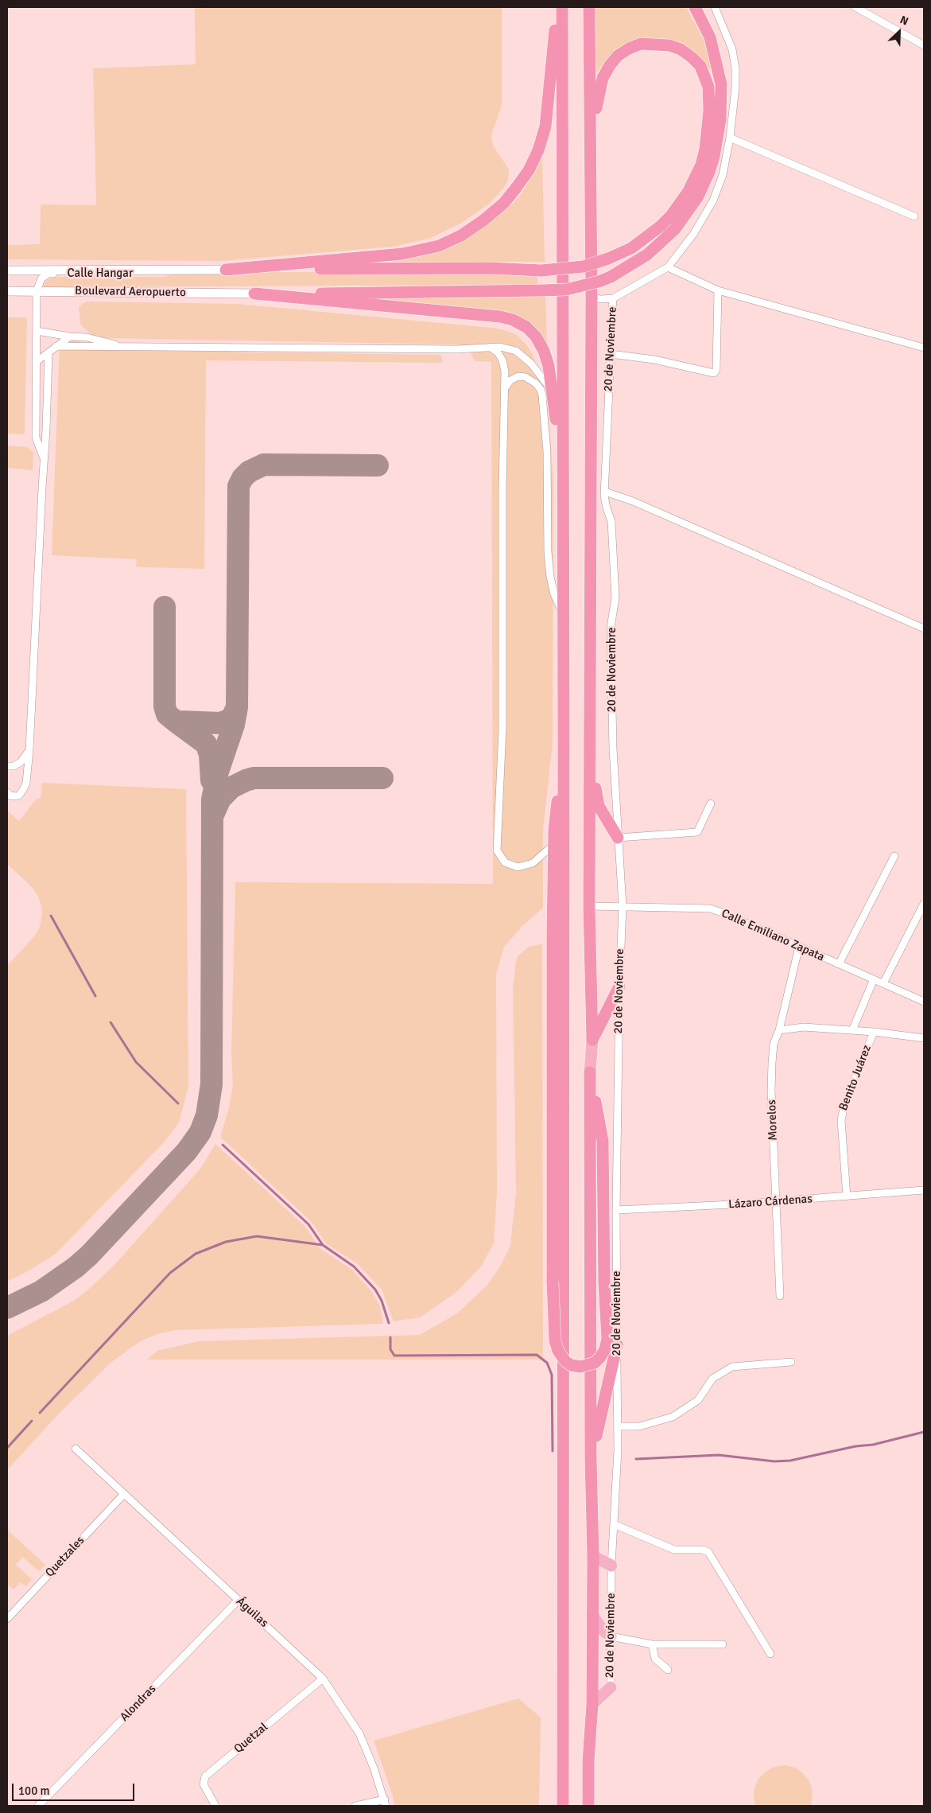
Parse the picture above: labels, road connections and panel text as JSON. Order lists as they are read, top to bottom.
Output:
{
  "streets": {
    "street": [
      "Calle Hangar",
      "Boulevard Aeropuerto",
      "20 de Noviembre",
      "Calle Emiliano Zapata",
      "Benito Juárez",
      "Morelos",
      "Lázaro Cárdenas",
      "Quetzales",
      "Águilas",
      "Alondras",
      "Quetzal"
    ]
  },
  "crossings": [
    ["Calle Hangar", "Boulevard Aeropuerto"],
    ["20 de Noviembre", "Calle Emiliano Zapata"],
    ["20 de Noviembre", "Lázaro Cárdenas"],
    ["Calle Emiliano Zapata", "Morelos"],
    ["Benito Juárez", "Lázaro Cárdenas"],
    ["Morelos", "Lázaro Cárdenas"],
    ["Quetzales", "Águilas"],
    ["Águilas", "Alondras"],
    ["Águilas", "Quetzal"]
  ],
  "scale_bar": "100 m",
  "north": "top right"
}
